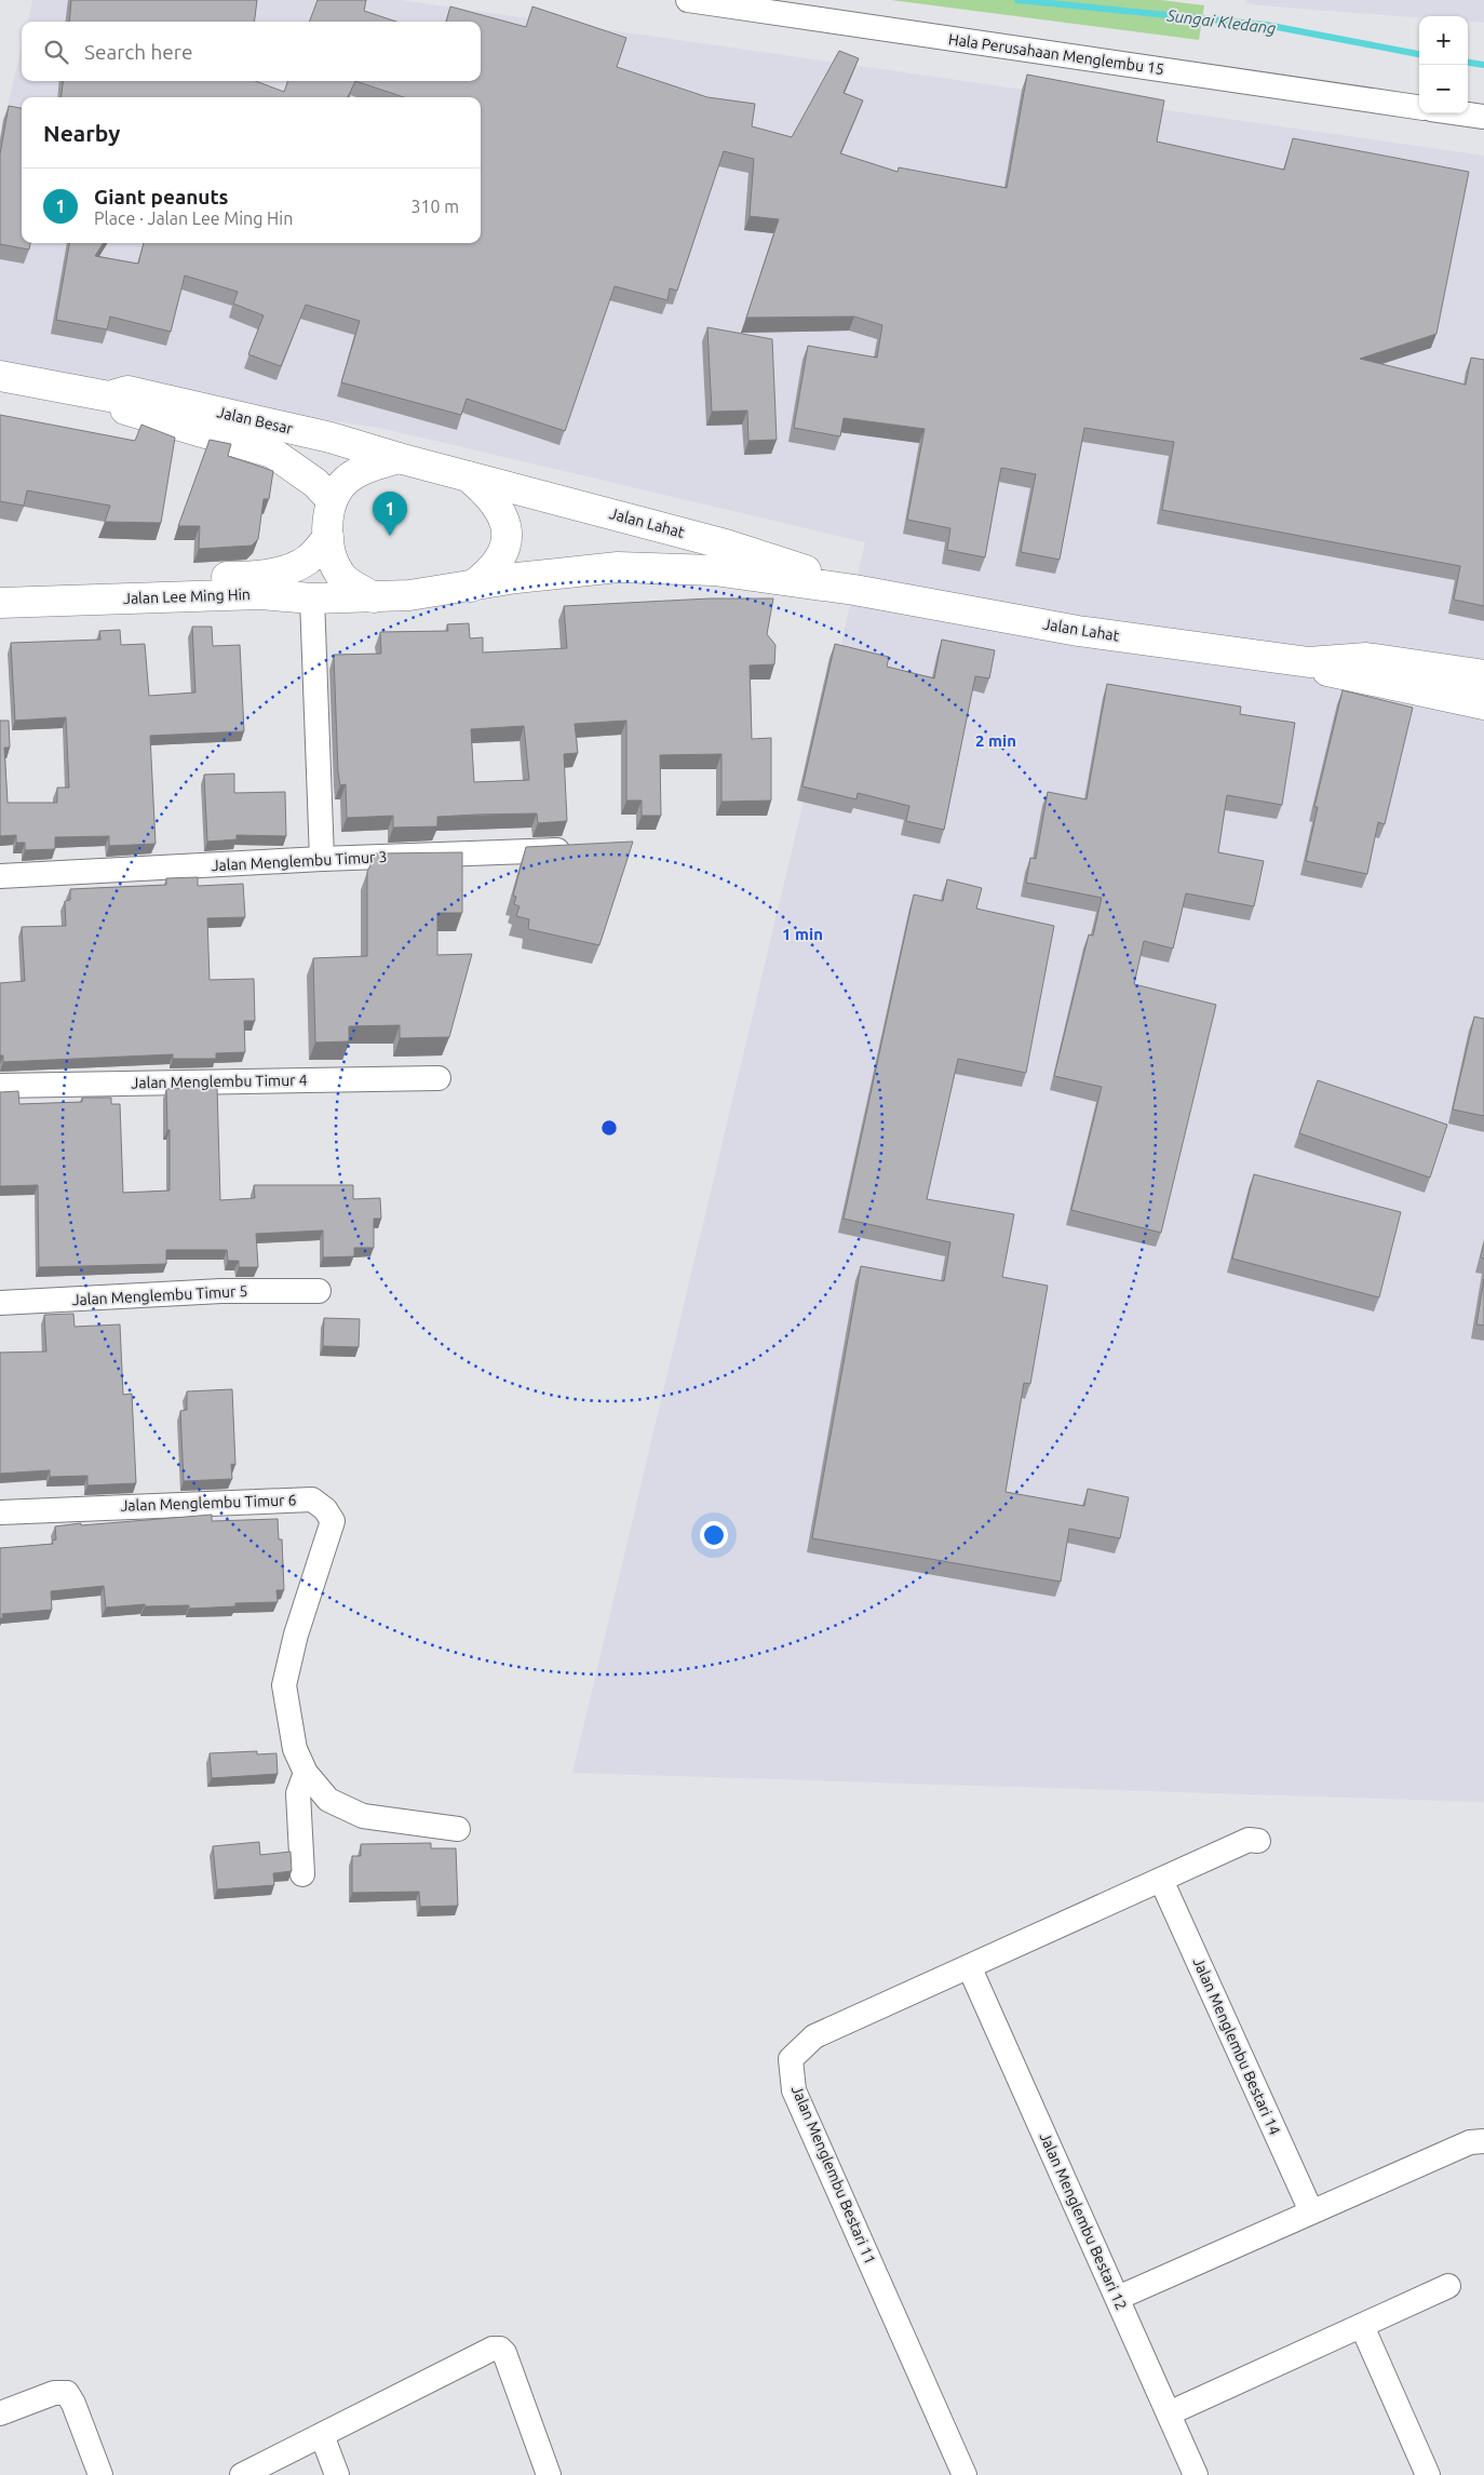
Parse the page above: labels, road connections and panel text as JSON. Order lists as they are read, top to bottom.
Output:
{
  "streets": {
    "main road": ["Jalan Besar", "Jalan Lahat", "Jalan Lee Ming Hin"],
    "street": [
      "Hala Perusahaan Menglembu 15",
      "Jalan Menglembu Timur 3",
      "Jalan Menglembu Timur 4",
      "Jalan Menglembu Timur 5",
      "Jalan Menglembu Timur 6",
      "Jalan Menglembu Bestari 14",
      "Jalan Menglembu Bestari 11",
      "Jalan Menglembu Bestari 12"
    ]
  },
  "crossings": [
    ["Jalan Besar", "Jalan Lahat"],
    ["Jalan Besar", "Jalan Lee Ming Hin"],
    ["Jalan Lahat", "Jalan Lee Ming Hin"],
    ["Jalan Menglembu Bestari 11", "Jalan Menglembu Bestari 12"]
  ],
  "water": ["Sungai Kledang"],
  "page": {
    "map_buttons": ["+", "−"],
    "search": "Search here",
    "heading": "Nearby",
    "list": [
      {
        "mark": "1",
        "name": "Giant peanuts",
        "note": "Place · Jalan Lee Ming Hin",
        "value": "310 m"
      }
    ],
    "pins": "1"
  },
  "rings": ["2 min", "1 min"]
}
